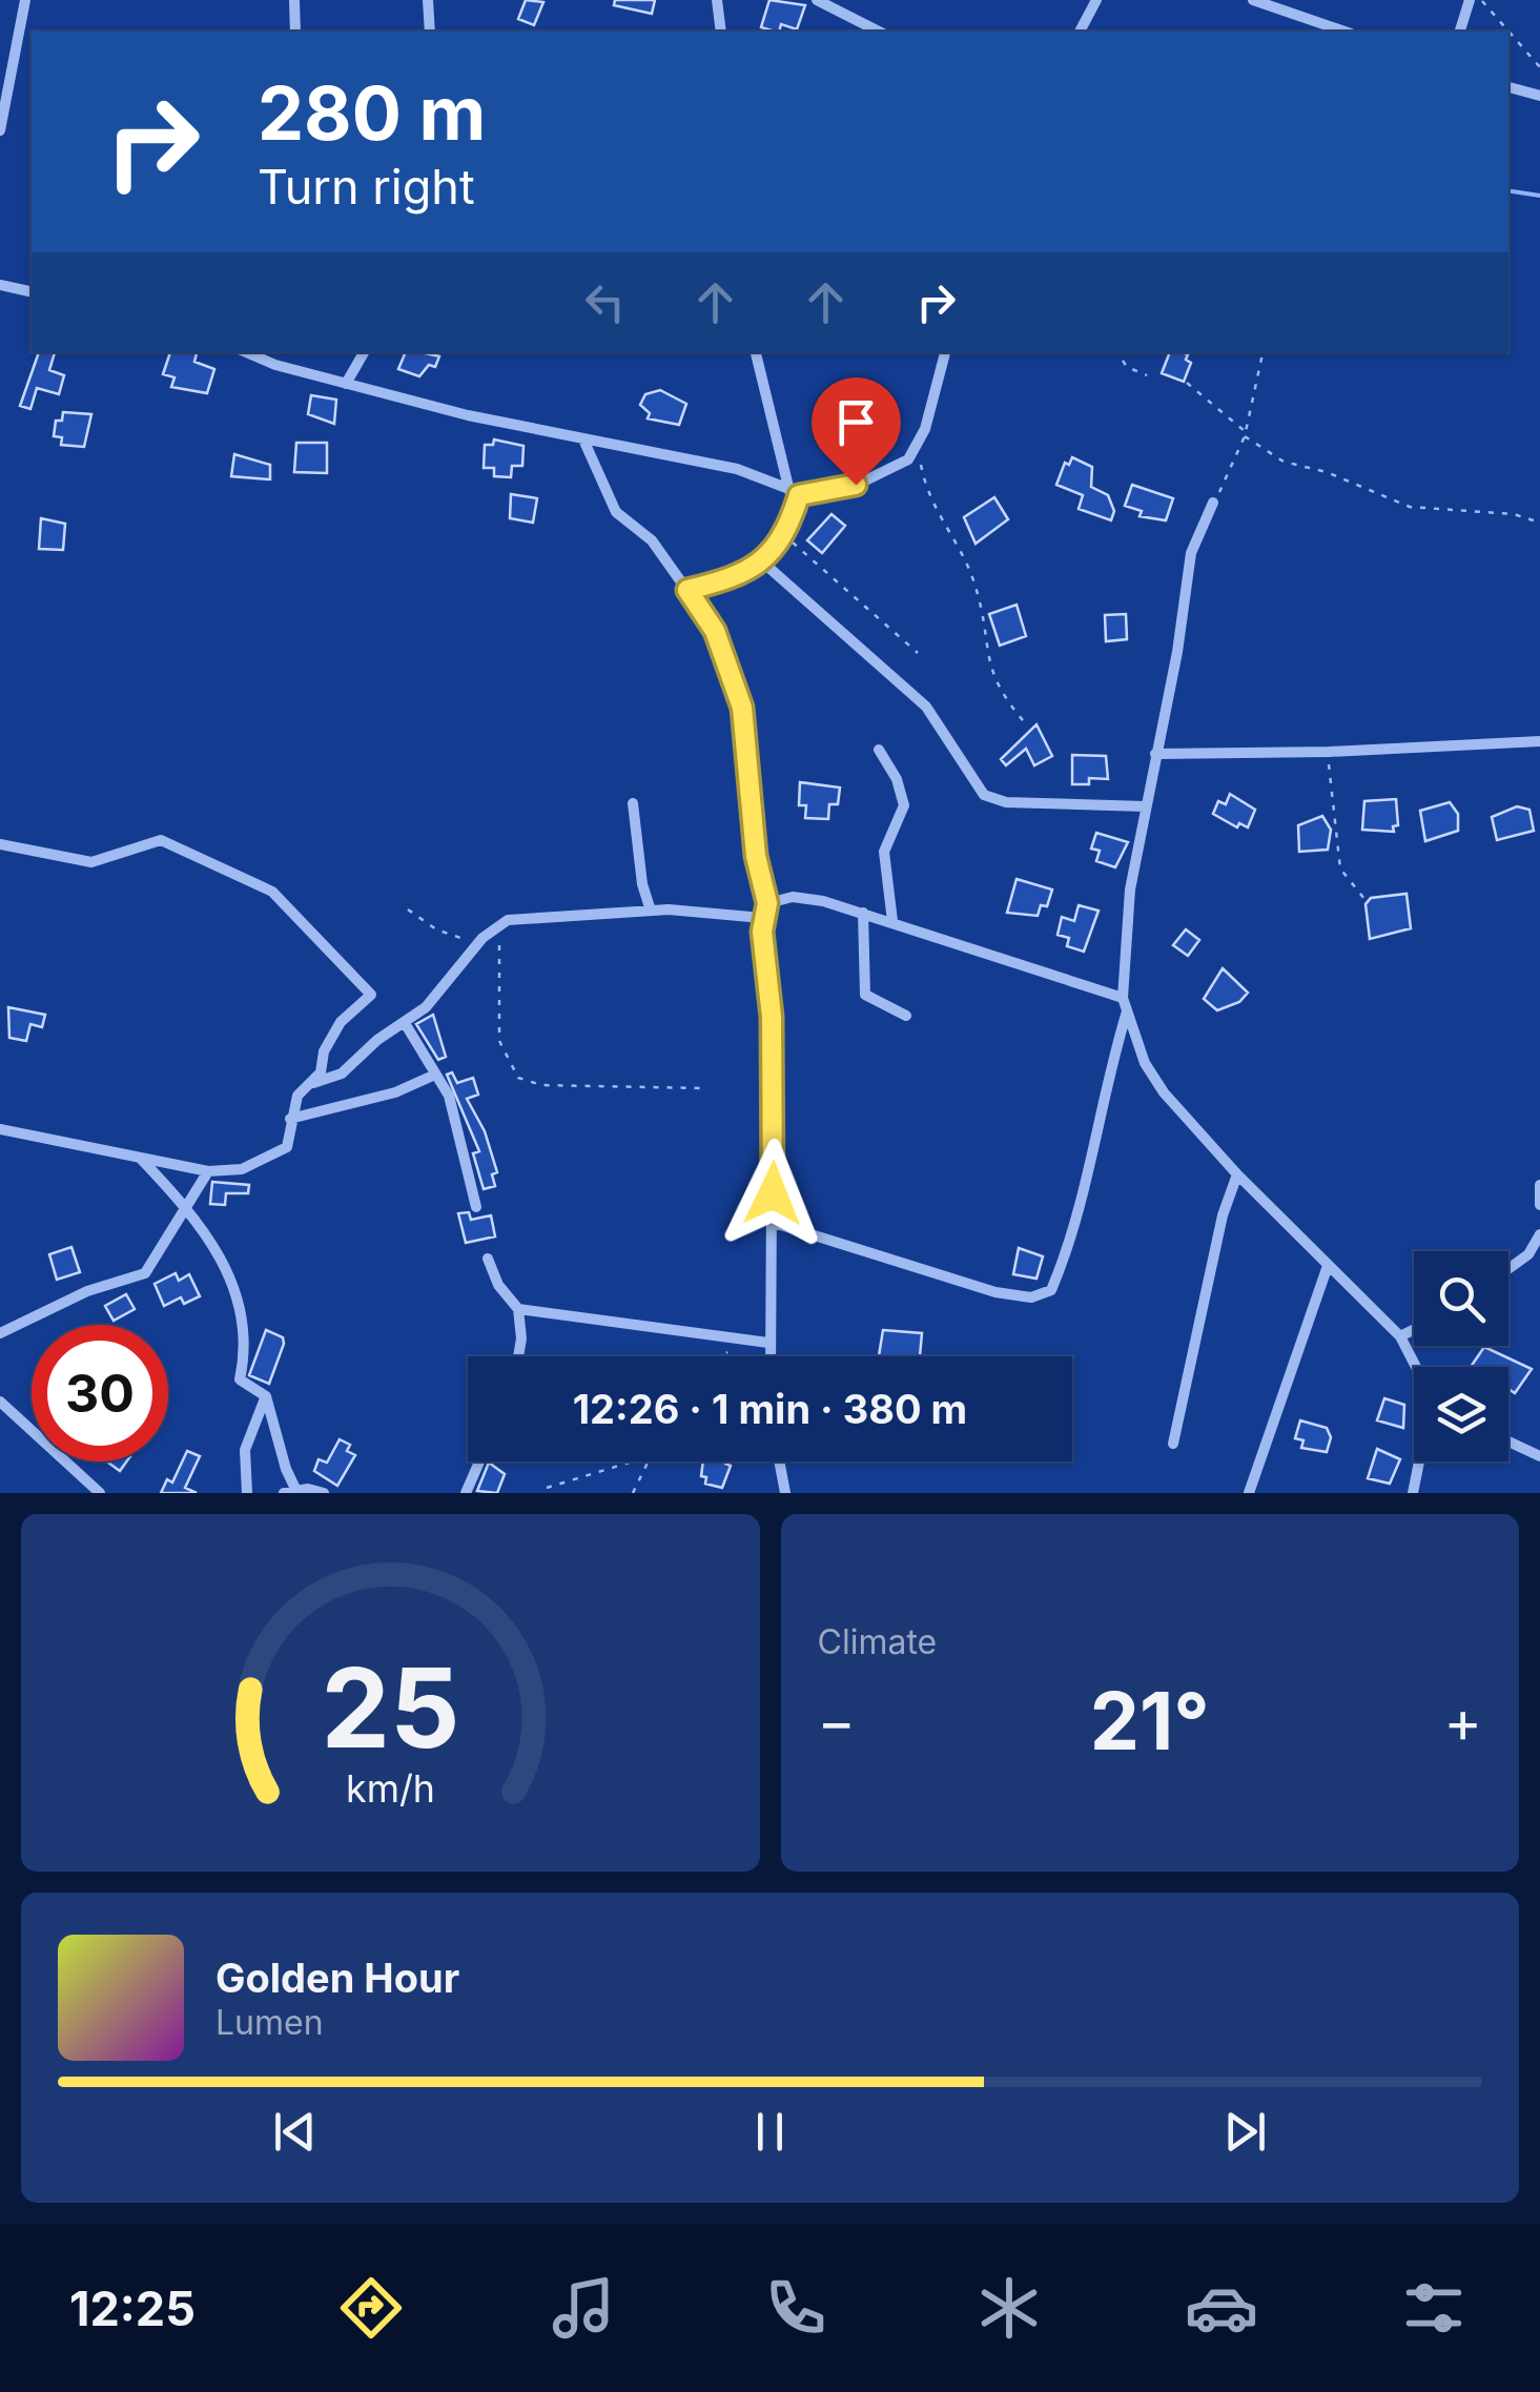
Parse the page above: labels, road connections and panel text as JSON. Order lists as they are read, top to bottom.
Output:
{
  "page": {
    "turn": ["280 m", "Turn right"],
    "limit": "30",
    "trip": "12:26 · 1 min · 380 m",
    "tile": "Climate",
    "heat": ["−", "21°", "+"],
    "song": ["Golden Hour", "Lumen"],
    "tabs": "12:25",
    "gauge": ["25", "km/h"]
  }
}
